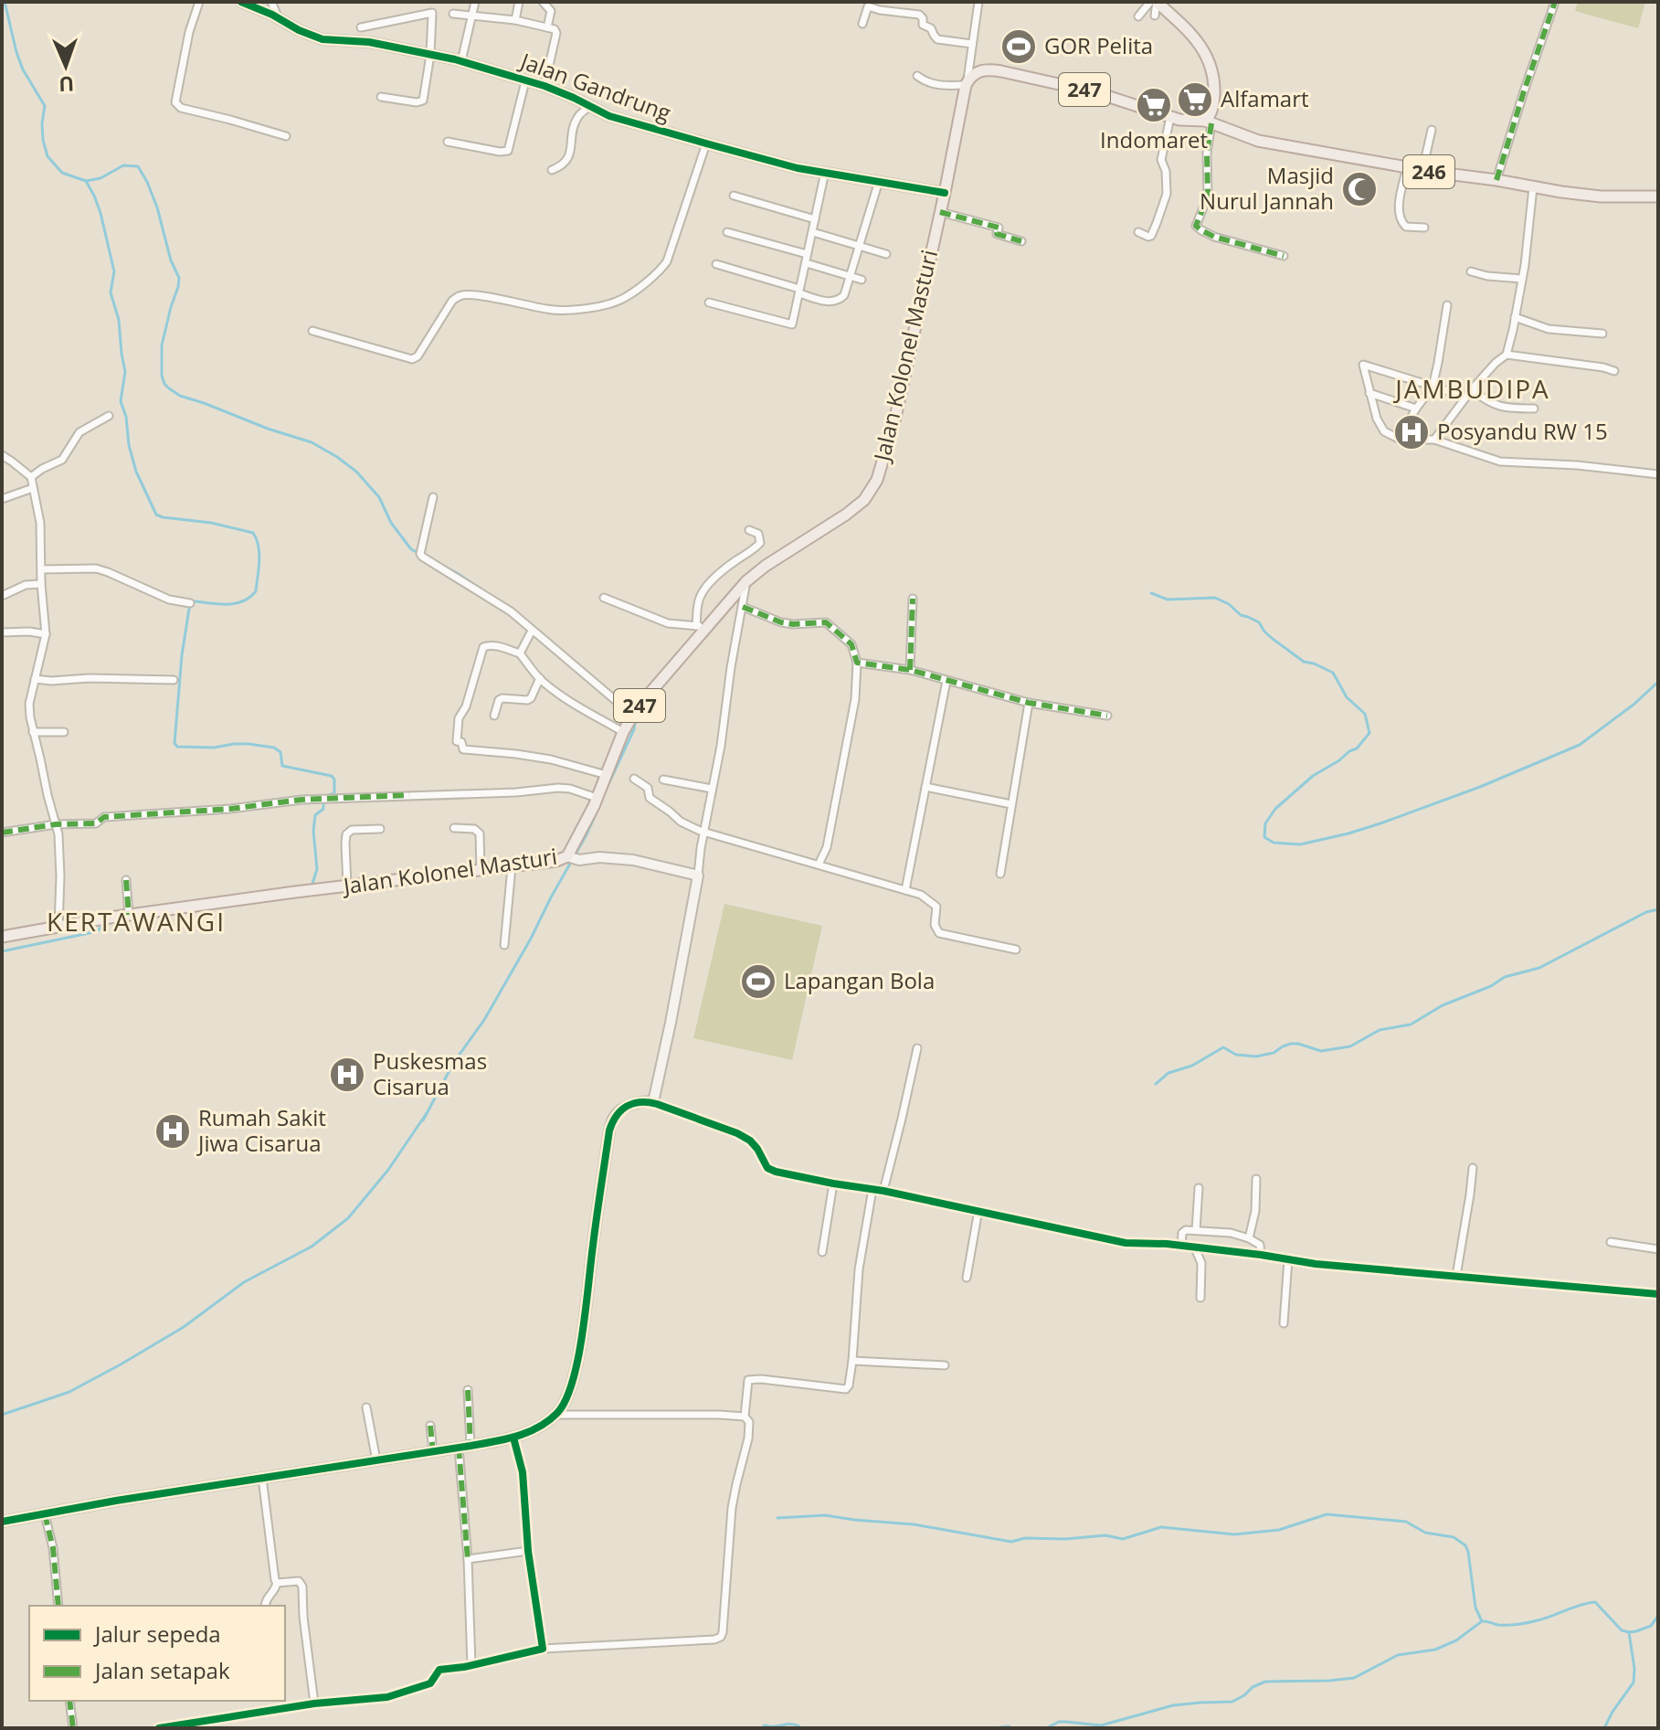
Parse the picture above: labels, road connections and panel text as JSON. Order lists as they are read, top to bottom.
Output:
{
  "streets": {
    "main road": ["247", "246", "Jalan Kolonel Masturi"],
    "street": ["Jalan Gandrung"]
  },
  "crossings": [
    ["Jalan Gandrung", "Jalan Kolonel Masturi"],
    ["247", "246"],
    ["247", "Jalan Kolonel Masturi"]
  ],
  "districts": ["JAMBUDIPA", "KERTAWANGI"],
  "places": {
    "sports": ["GOR Pelita", "Lapangan Bola"],
    "supermarket": ["Alfamart", "Indomaret"],
    "mosque": ["Masjid Nurul Jannah"],
    "hospital": ["Posyandu RW 15", "Puskesmas Cisarua", "Rumah Sakit Jiwa Cisarua"]
  },
  "legend": ["Jalur sepeda", "Jalan setapak"],
  "north": "bottom"
}
